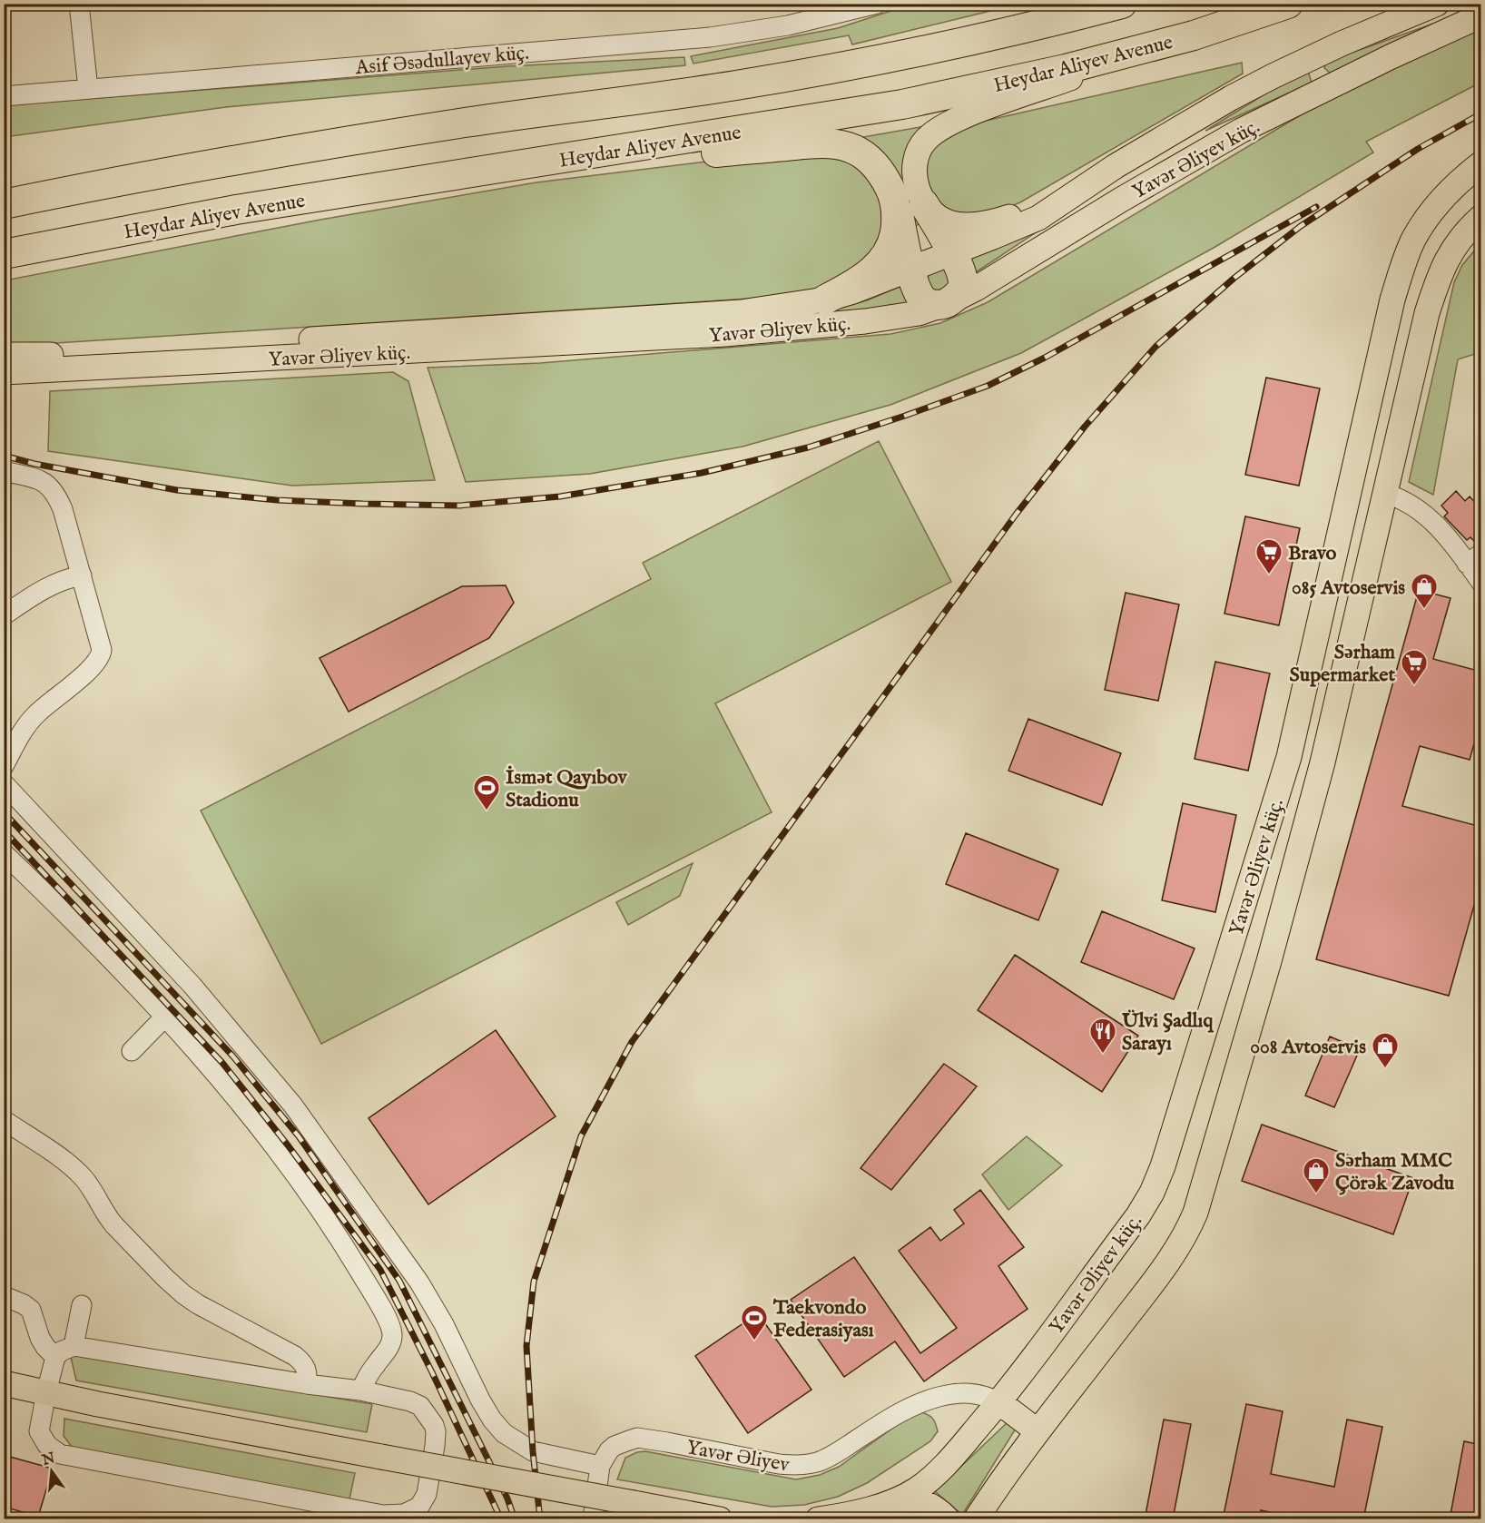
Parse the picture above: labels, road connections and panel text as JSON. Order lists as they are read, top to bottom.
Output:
{
  "streets": {
    "highway": ["Heydar Aliyev Avenue"],
    "main road": ["Yavər Əliyev küç."],
    "street": ["Asif Əsədullayev küç.", "Yavər Əliyev"]
  },
  "crossings": [
    ["Yavər Əliyev küç.", "Yavər Əliyev"]
  ],
  "places": {
    "supermarket": ["Bravo", "Sərham Supermarket"],
    "shop": ["085 Avtoservis", "008 Avtoservis", "Sərham MMC Çörək Zavodu"],
    "sports": ["İsmət Qayıbov Stadionu", "Taekvondo Federasiyası"],
    "restaurant": ["Ülvi Şadlıq Sarayı"]
  },
  "north": "top"
}
